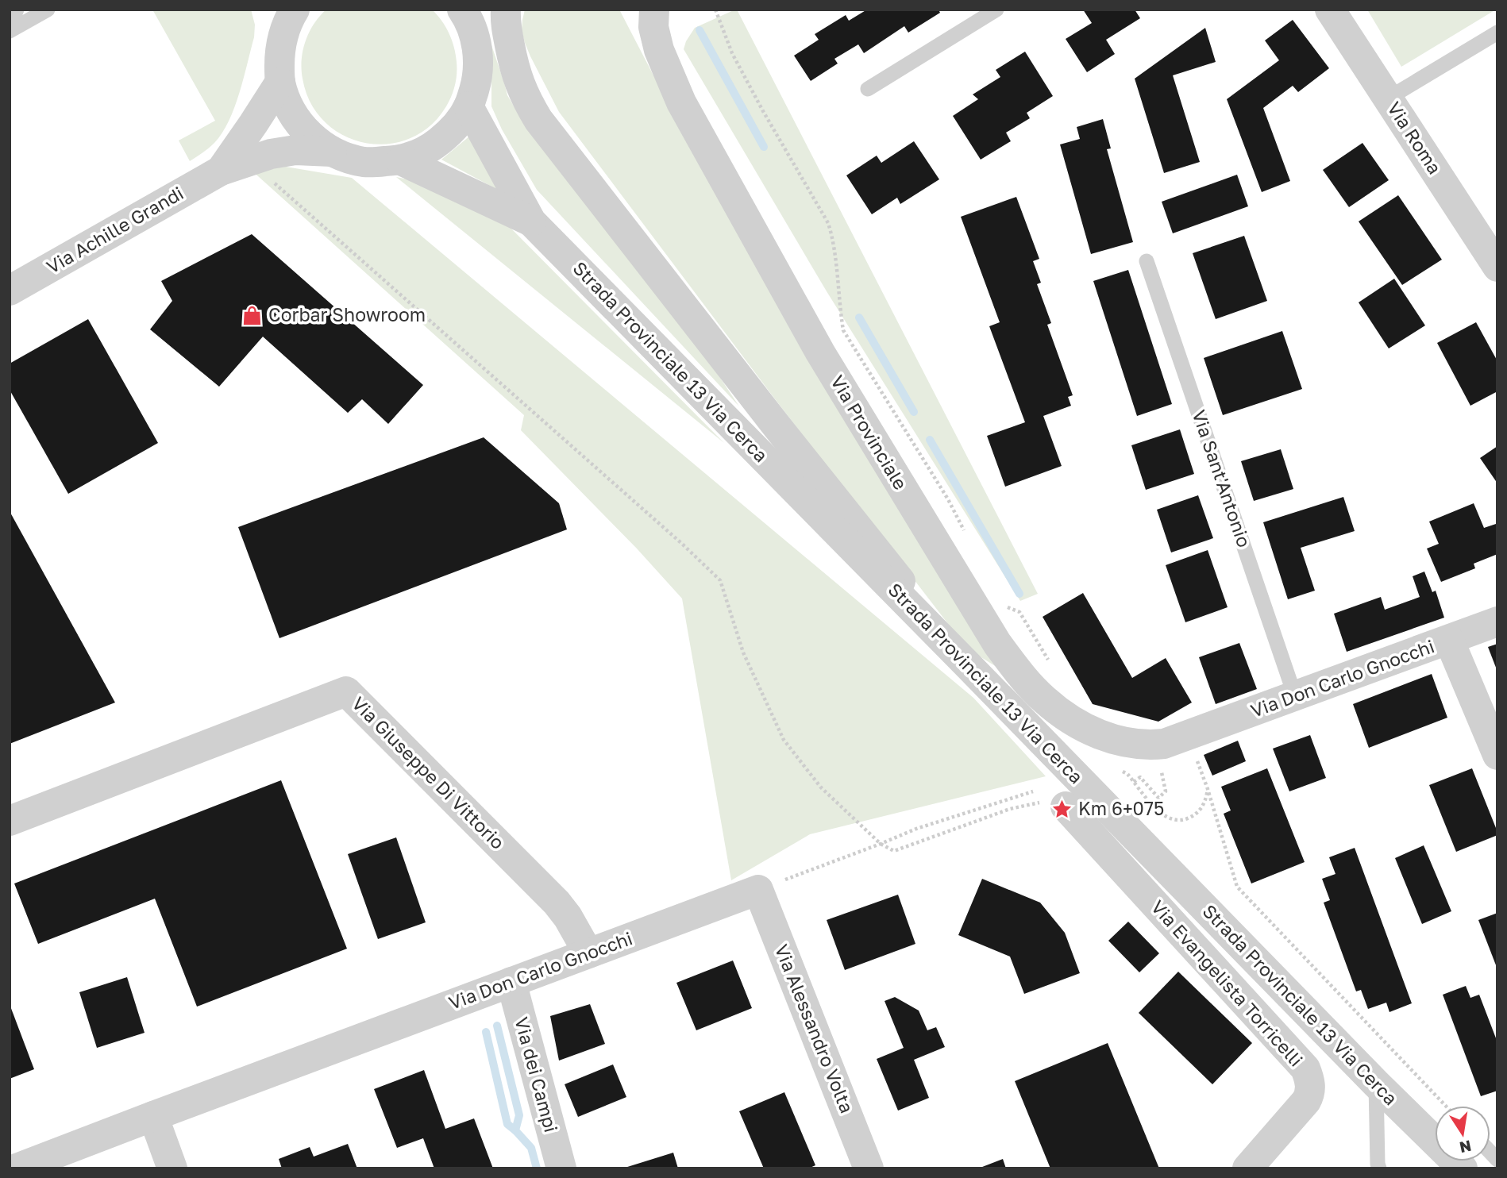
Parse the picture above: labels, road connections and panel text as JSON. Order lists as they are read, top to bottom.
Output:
{
  "streets": {
    "street": [
      "Via Roma",
      "Via Achille Grandi",
      "Strada Provinciale 13 Via Cerca",
      "Via Provinciale",
      "Via Don Carlo Gnocchi",
      "Via Giuseppe Di Vittorio",
      "Via Evangelista Torricelli",
      "Via Alessandro Volta",
      "Via dei Campi"
    ],
    "lane": ["Via Sant'Antonio"]
  },
  "crossings": [
    ["Via Achille Grandi", "Strada Provinciale 13 Via Cerca"],
    ["Via Provinciale", "Via Don Carlo Gnocchi"],
    ["Via Sant'Antonio", "Via Don Carlo Gnocchi"],
    ["Via Don Carlo Gnocchi", "Via Giuseppe Di Vittorio"],
    ["Via Don Carlo Gnocchi", "Via Alessandro Volta"],
    ["Via Don Carlo Gnocchi", "Via dei Campi"]
  ],
  "places": {
    "shop": ["Corbar Showroom"],
    "place": ["Km 6+075"]
  },
  "north": "bottom"
}
